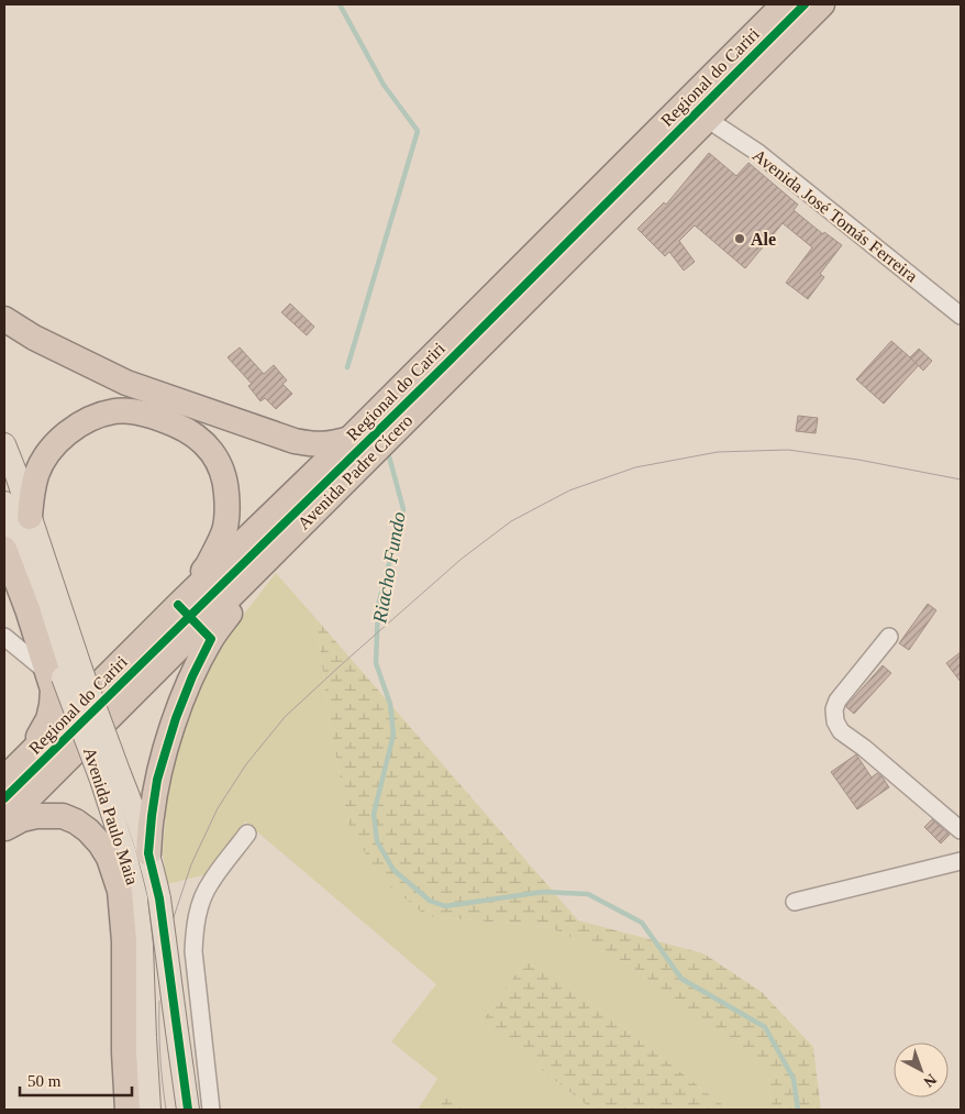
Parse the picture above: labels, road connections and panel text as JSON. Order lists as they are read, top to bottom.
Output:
{
  "streets": {
    "highway": ["Avenida Padre Cícero"],
    "main road": ["Avenida Paulo Maia"],
    "street": ["Avenida José Tomás Ferreira"],
    "cycle path": ["Regional do Cariri"]
  },
  "crossings": [
    ["Avenida José Tomás Ferreira", "Avenida Padre Cícero"]
  ],
  "water": ["Riacho Fundo"],
  "places": ["Ale"],
  "scale_bar": "50 m",
  "north": "bottom right"
}
